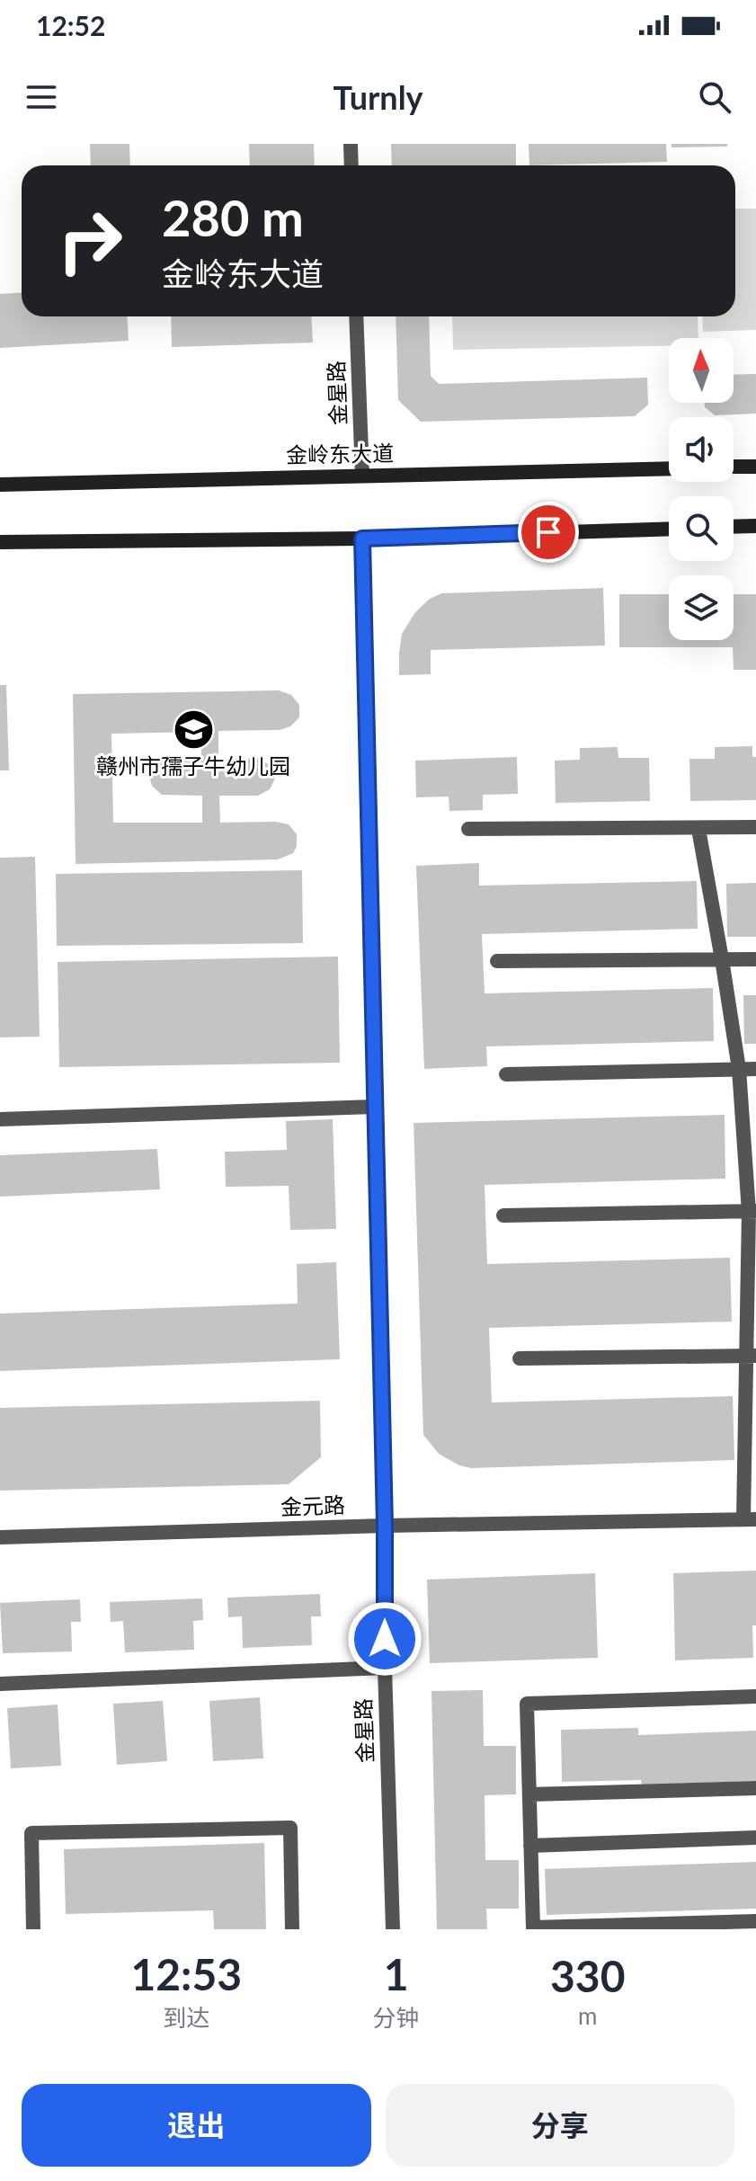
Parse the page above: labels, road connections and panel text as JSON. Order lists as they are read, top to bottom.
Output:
{
  "streets": {
    "main road": ["金岭东大道"],
    "street": ["金星路", "金元路"]
  },
  "crossings": [
    ["金星路", "金岭东大道"],
    ["金星路", "金元路"]
  ],
  "places": {
    "school or university": ["赣州市孺子牛幼儿园"]
  },
  "north": "top",
  "page": {
    "status": "12:52",
    "header": "Turnly",
    "turn": ["280 m", "金岭东大道"],
    "eta": [
      "12:53",
      "到达",
      "1",
      "分钟",
      "330",
      "m"
    ],
    "buttons": ["退出", "分享"]
  }
}
